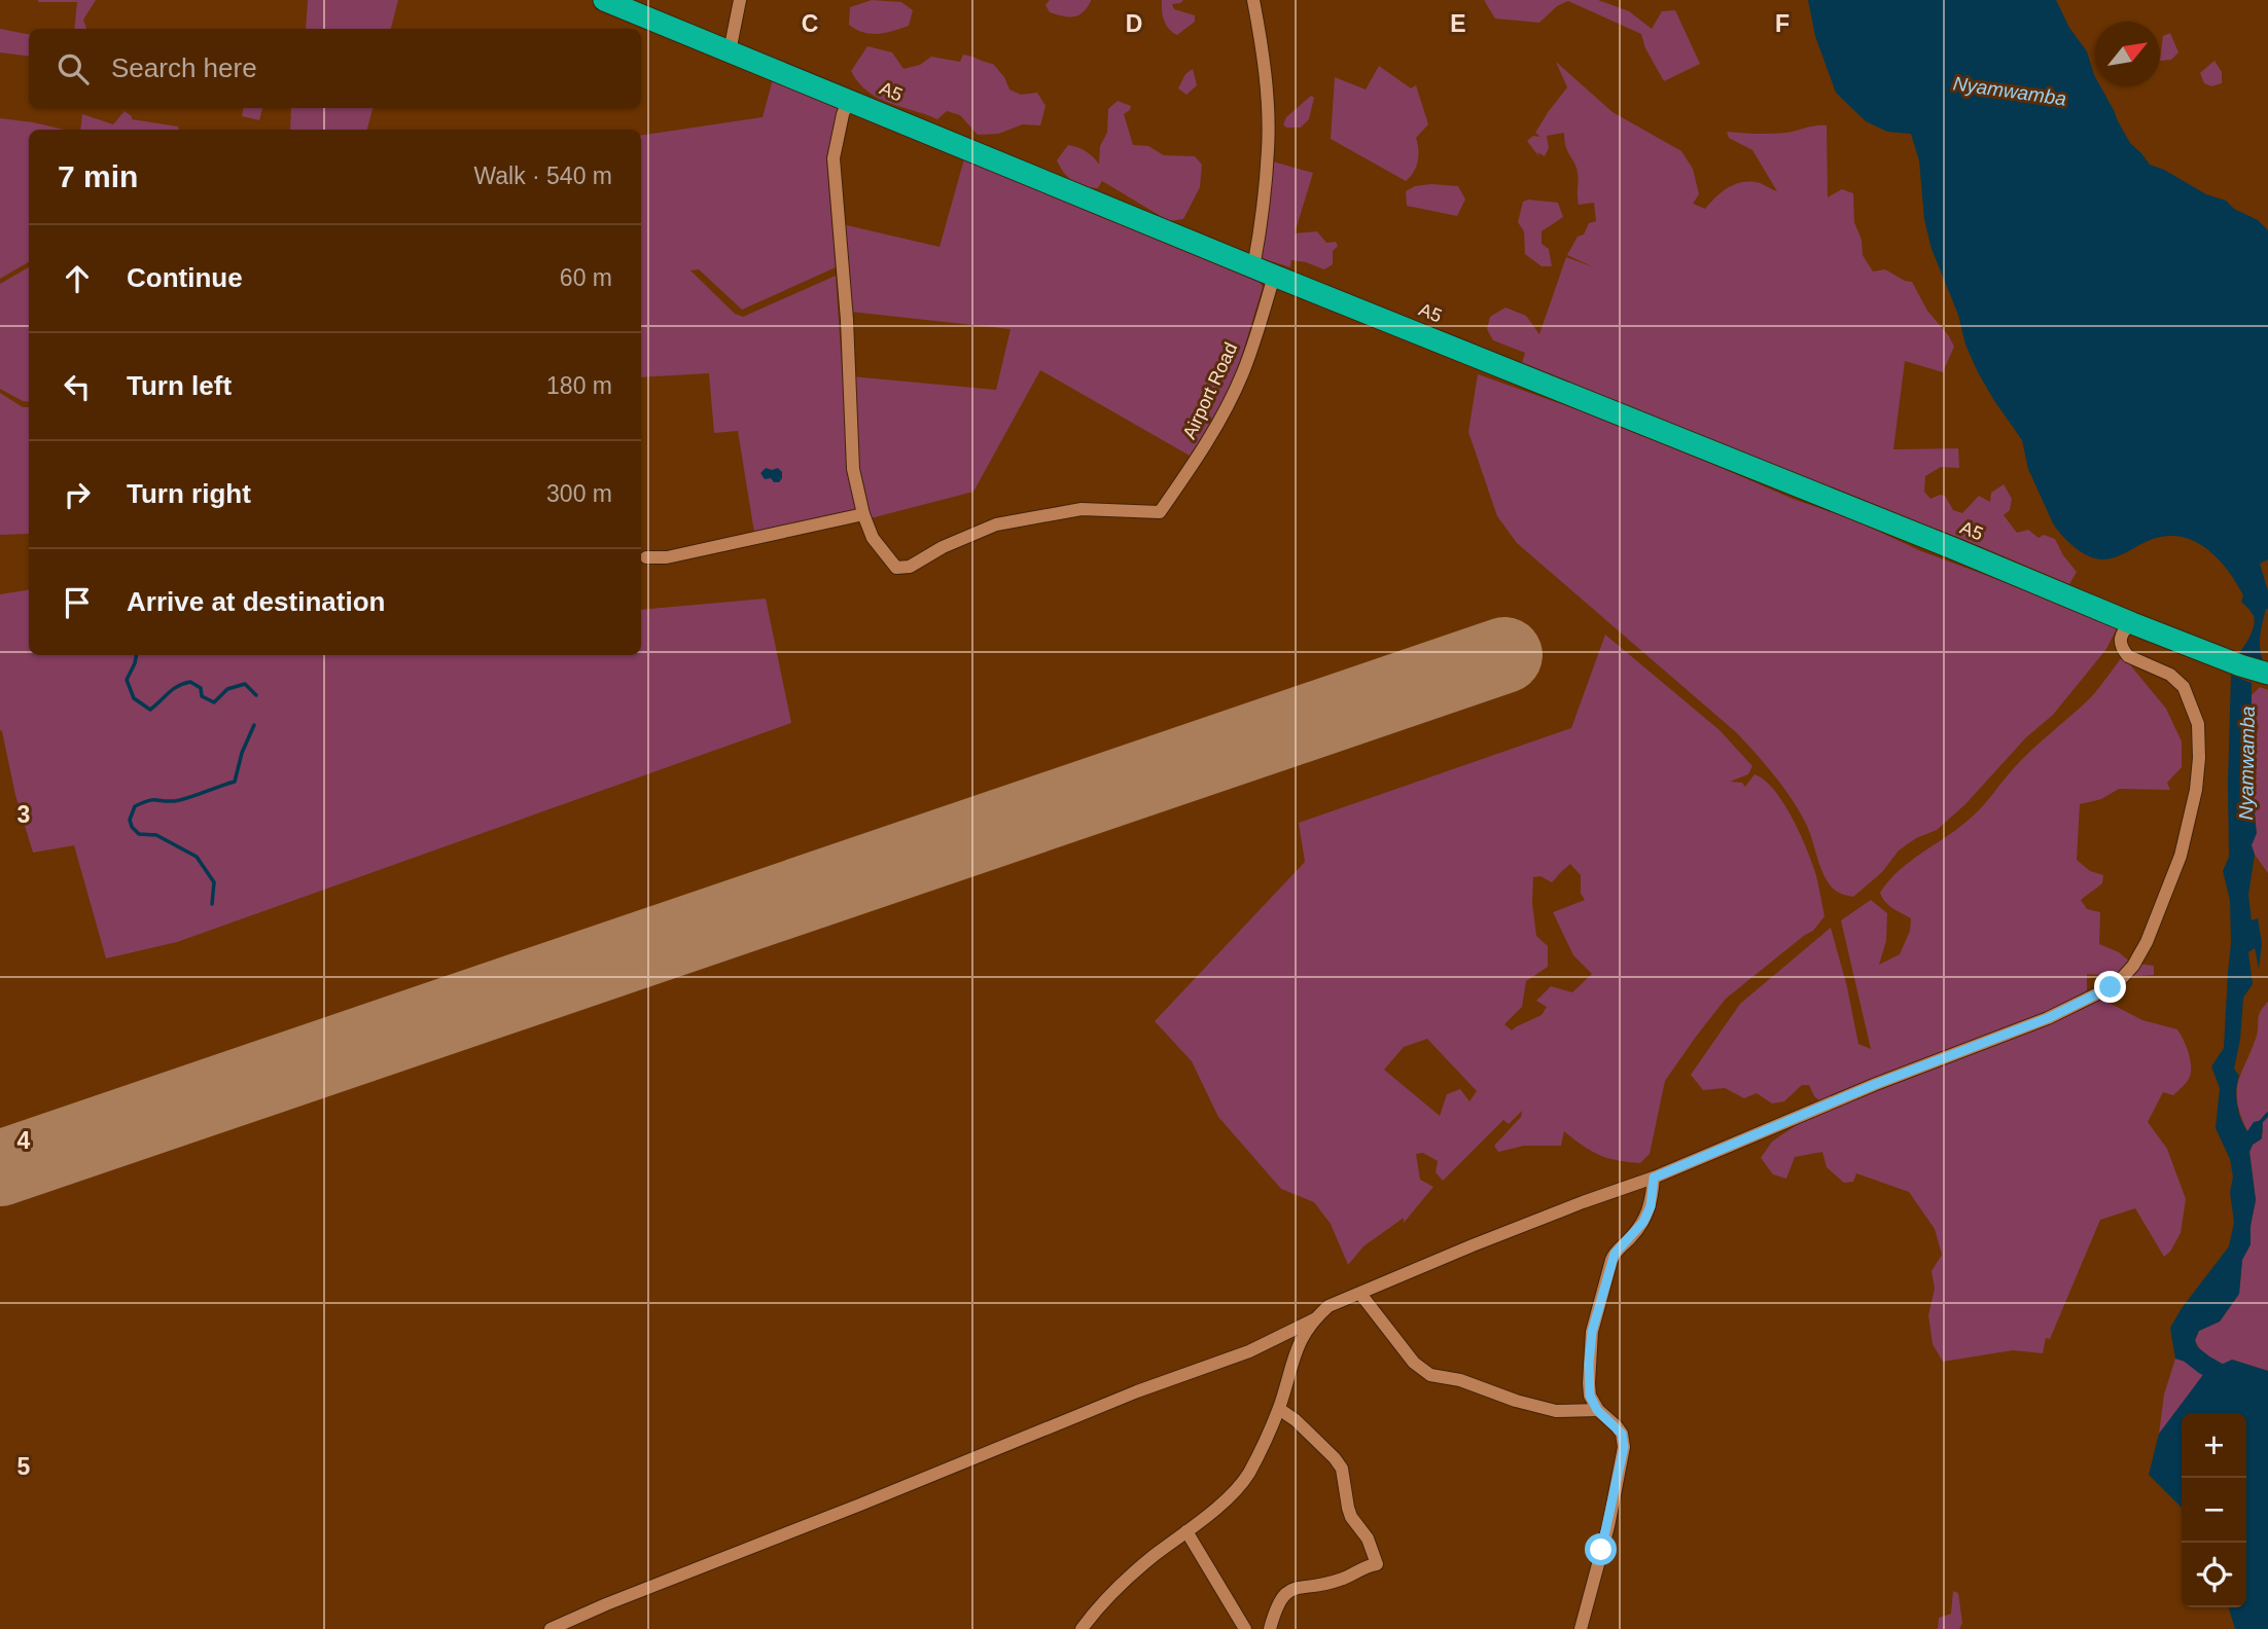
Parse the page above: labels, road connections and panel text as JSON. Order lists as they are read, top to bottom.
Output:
{
  "streets": {
    "highway": ["A5"],
    "street": ["Airport Road"]
  },
  "crossings": [
    ["A5", "Airport Road"]
  ],
  "water": ["Nyamwamba"],
  "north": "top right",
  "page": {
    "search": "Search here",
    "heading": ["7 min", "Walk · 540 m"],
    "list": [
      ["Continue", "60 m"],
      ["Turn left", "180 m"],
      ["Turn right", "300 m"],
      "Arrive at destination"
    ],
    "map_buttons": ["+", "−"]
  },
  "grid": {
    "columns": [
      "C",
      "D",
      "E",
      "F"
    ],
    "rows": ["3", "4", "5"]
  }
}
